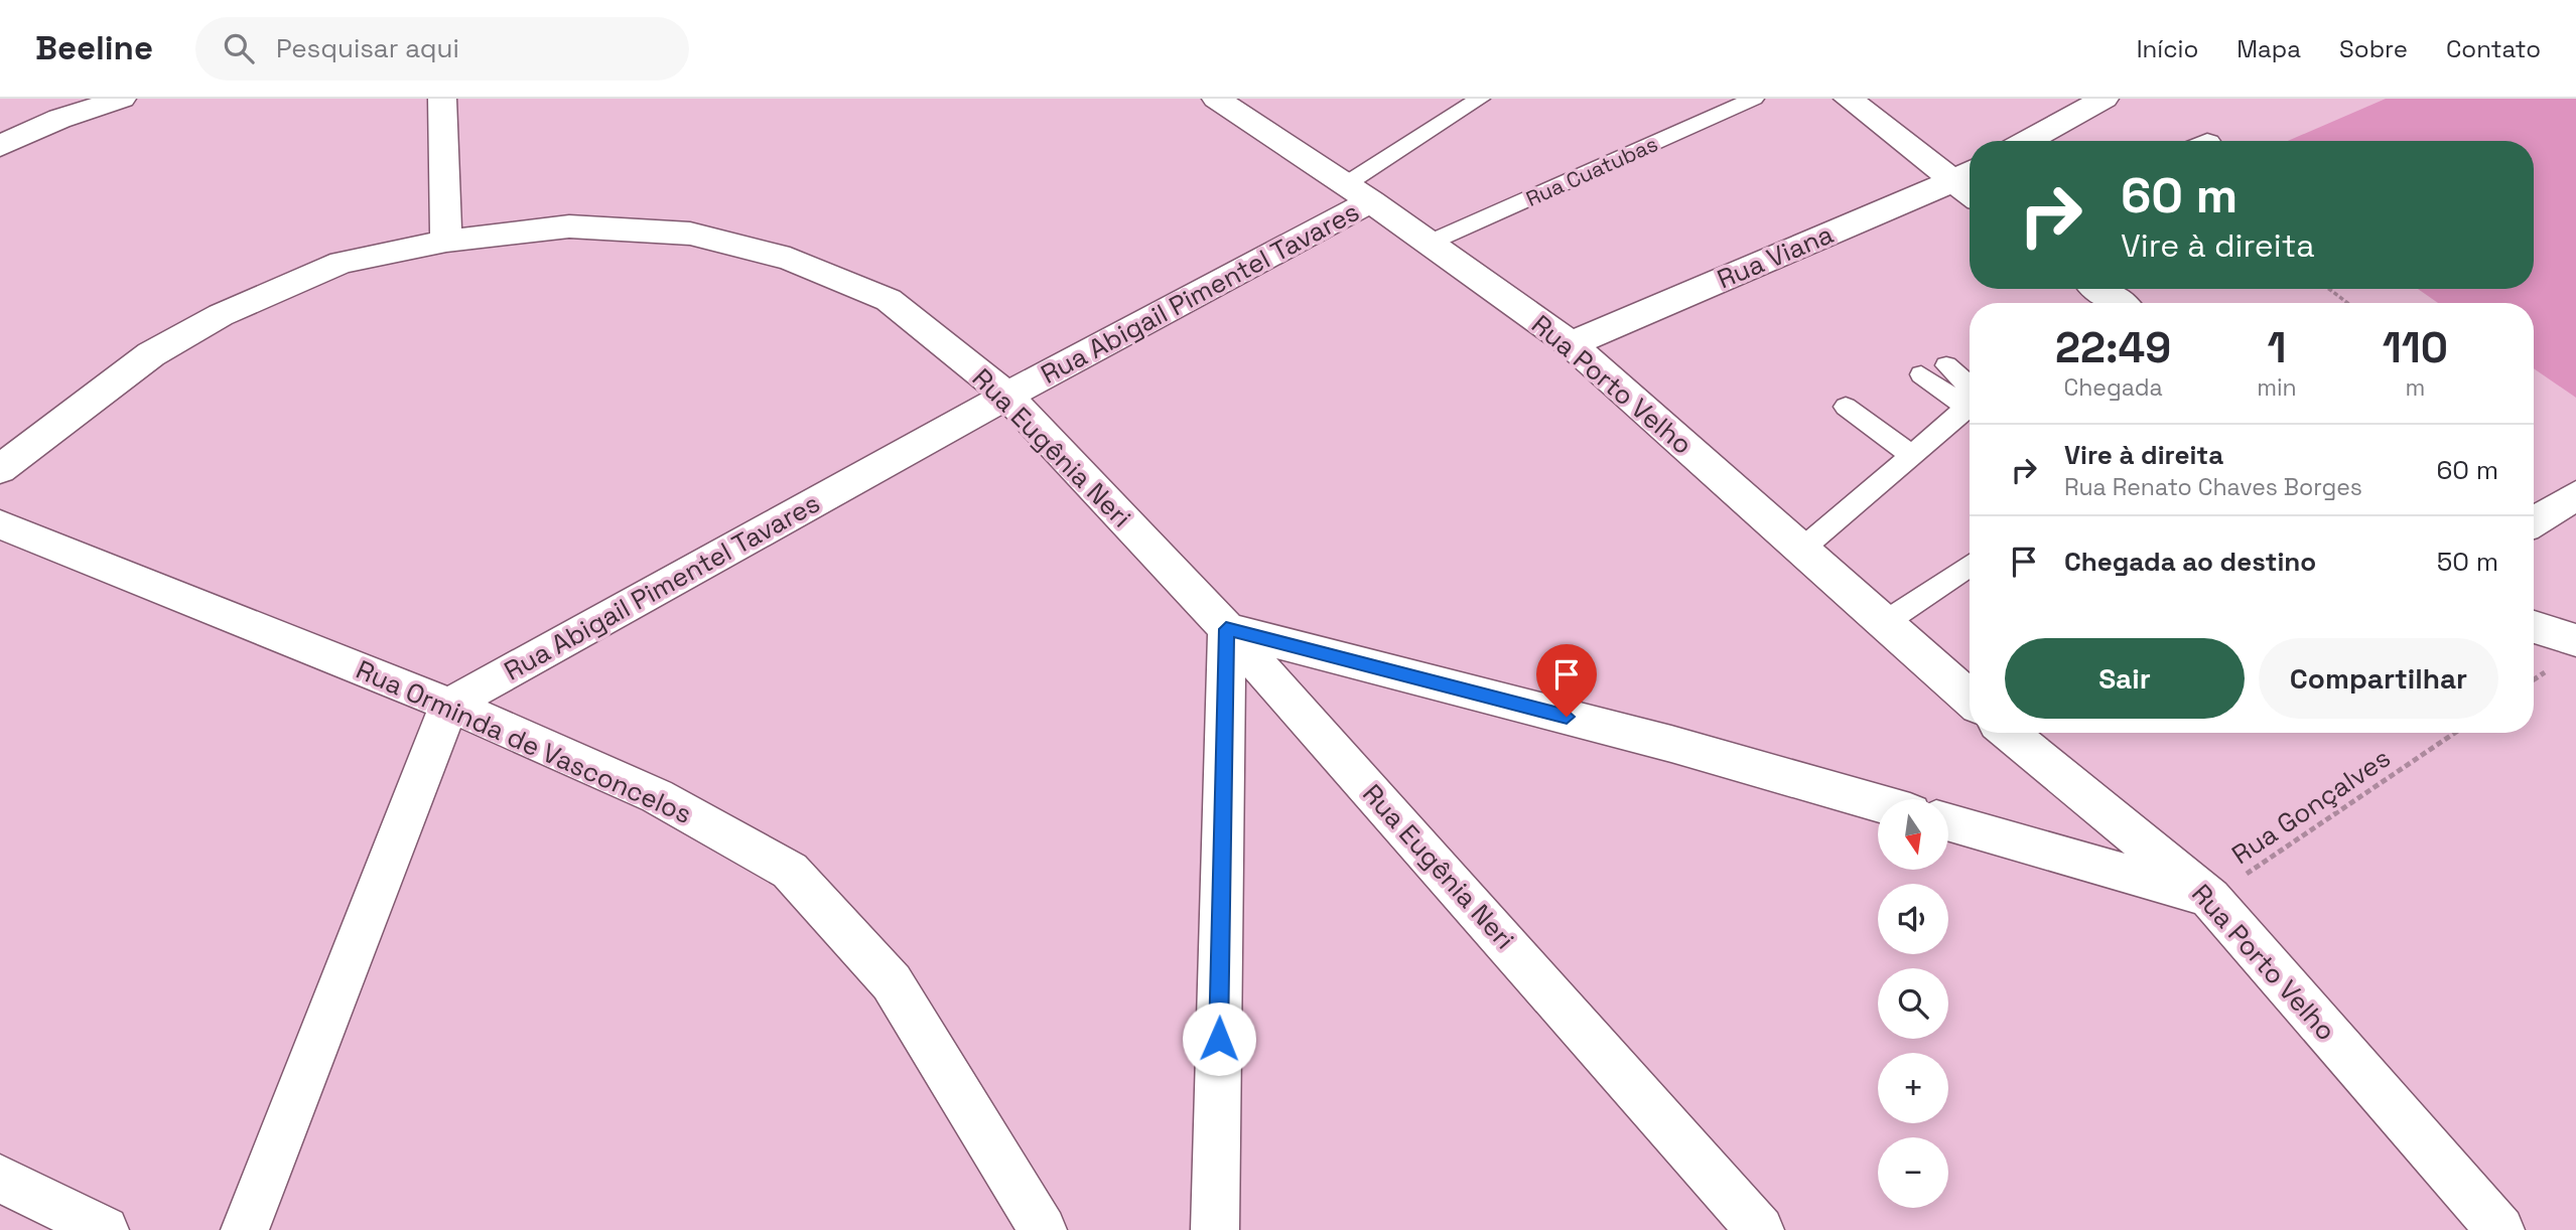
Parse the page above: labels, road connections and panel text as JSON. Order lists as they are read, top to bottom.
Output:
{
  "streets": {
    "street": [
      "Rua Viana",
      "Rua Abigail Pimentel Tavares",
      "Rua Porto Velho",
      "Rua Eugênia Neri",
      "Rua Orminda de Vasconcelos"
    ],
    "lane": ["Rua Cuatubas"],
    "path": ["Rua Gonçalves"]
  },
  "crossings": [
    ["Rua Cuatubas", "Rua Porto Velho"],
    ["Rua Viana", "Rua Porto Velho"],
    ["Rua Abigail Pimentel Tavares", "Rua Porto Velho"],
    ["Rua Abigail Pimentel Tavares", "Rua Eugênia Neri"],
    ["Rua Abigail Pimentel Tavares", "Rua Orminda de Vasconcelos"],
    ["Rua Porto Velho", "Rua Gonçalves"]
  ],
  "north": "bottom",
  "page": {
    "header": "Beeline",
    "search": "Pesquisar aqui",
    "nav": [
      "Início",
      "Mapa",
      "Sobre",
      "Contato"
    ],
    "turn": ["60 m", "Vire à direita"],
    "eta": [
      "22:49",
      "Chegada",
      "1",
      "min",
      "110",
      "m"
    ],
    "list": [
      {
        "name": "Vire à direita",
        "note": "Rua Renato Chaves Borges",
        "value": "60 m"
      },
      {
        "name": "Chegada ao destino",
        "value": "50 m"
      }
    ],
    "buttons": ["Sair", "Compartilhar"],
    "map_buttons": ["+", "−"]
  }
}
